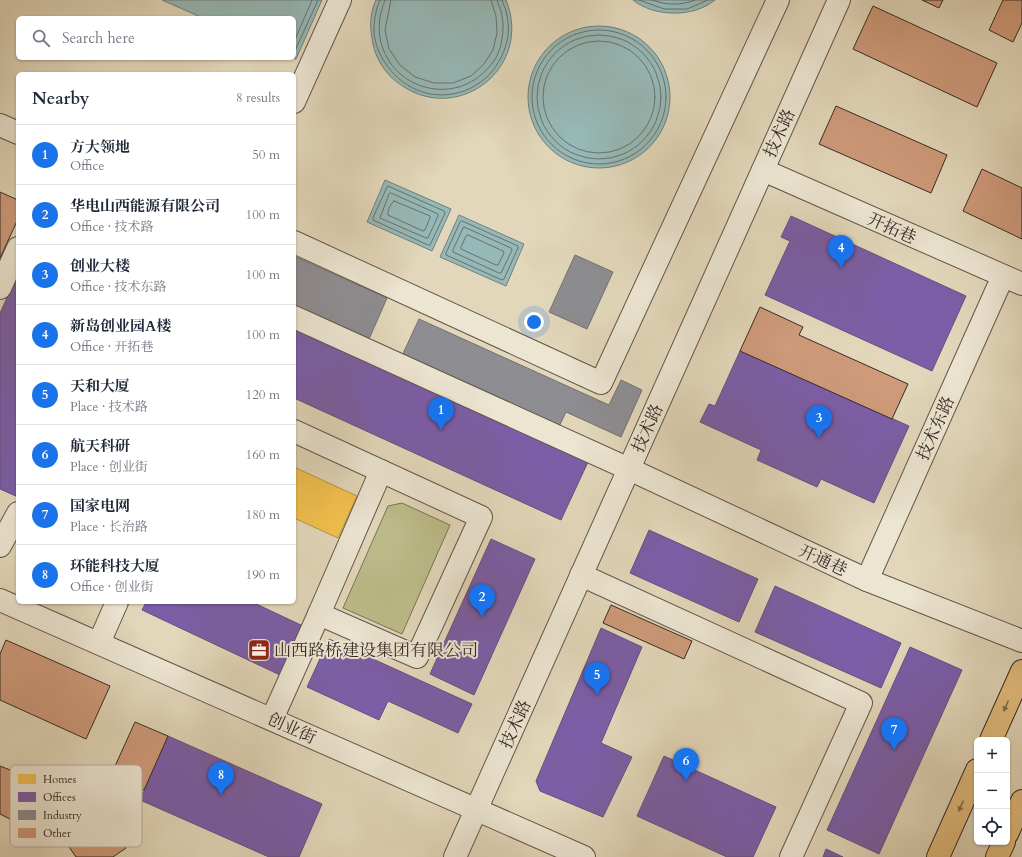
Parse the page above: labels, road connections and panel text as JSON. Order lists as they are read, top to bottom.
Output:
{
  "streets": {
    "street": [
      "技术路",
      "开拓巷",
      "技术东路",
      "开通巷",
      "创业街"
    ]
  },
  "crossings": [
    ["技术路", "开拓巷"],
    ["技术路", "开通巷"],
    ["技术路", "创业街"],
    ["开拓巷", "技术东路"],
    ["技术东路", "开通巷"]
  ],
  "places": {
    "office": ["山西路桥建设集团有限公司"]
  },
  "legend": [
    "Homes",
    "Offices",
    "Industry",
    "Other"
  ],
  "page": {
    "search": "Search here",
    "heading": ["Nearby", "8 results"],
    "list": [
      {
        "mark": "1",
        "name": "方大领地",
        "note": "Office",
        "value": "50 m"
      },
      {
        "mark": "2",
        "name": "华电山西能源有限公司",
        "note": "Office · 技术路",
        "value": "100 m"
      },
      {
        "mark": "3",
        "name": "创业大楼",
        "note": "Office · 技术东路",
        "value": "100 m"
      },
      {
        "mark": "4",
        "name": "新岛创业园A楼",
        "note": "Office · 开拓巷",
        "value": "100 m"
      },
      {
        "mark": "5",
        "name": "天和大厦",
        "note": "Place · 技术路",
        "value": "120 m"
      },
      {
        "mark": "6",
        "name": "航天科研",
        "note": "Place · 创业街",
        "value": "160 m"
      },
      {
        "mark": "7",
        "name": "国家电网",
        "note": "Place · 长治路",
        "value": "180 m"
      },
      {
        "mark": "8",
        "name": "环能科技大厦",
        "note": "Office · 创业街",
        "value": "190 m"
      }
    ],
    "pins": [
      "4",
      "1",
      "3",
      "2",
      "5",
      "7",
      "6",
      "8"
    ],
    "map_buttons": ["+", "−"]
  }
}
